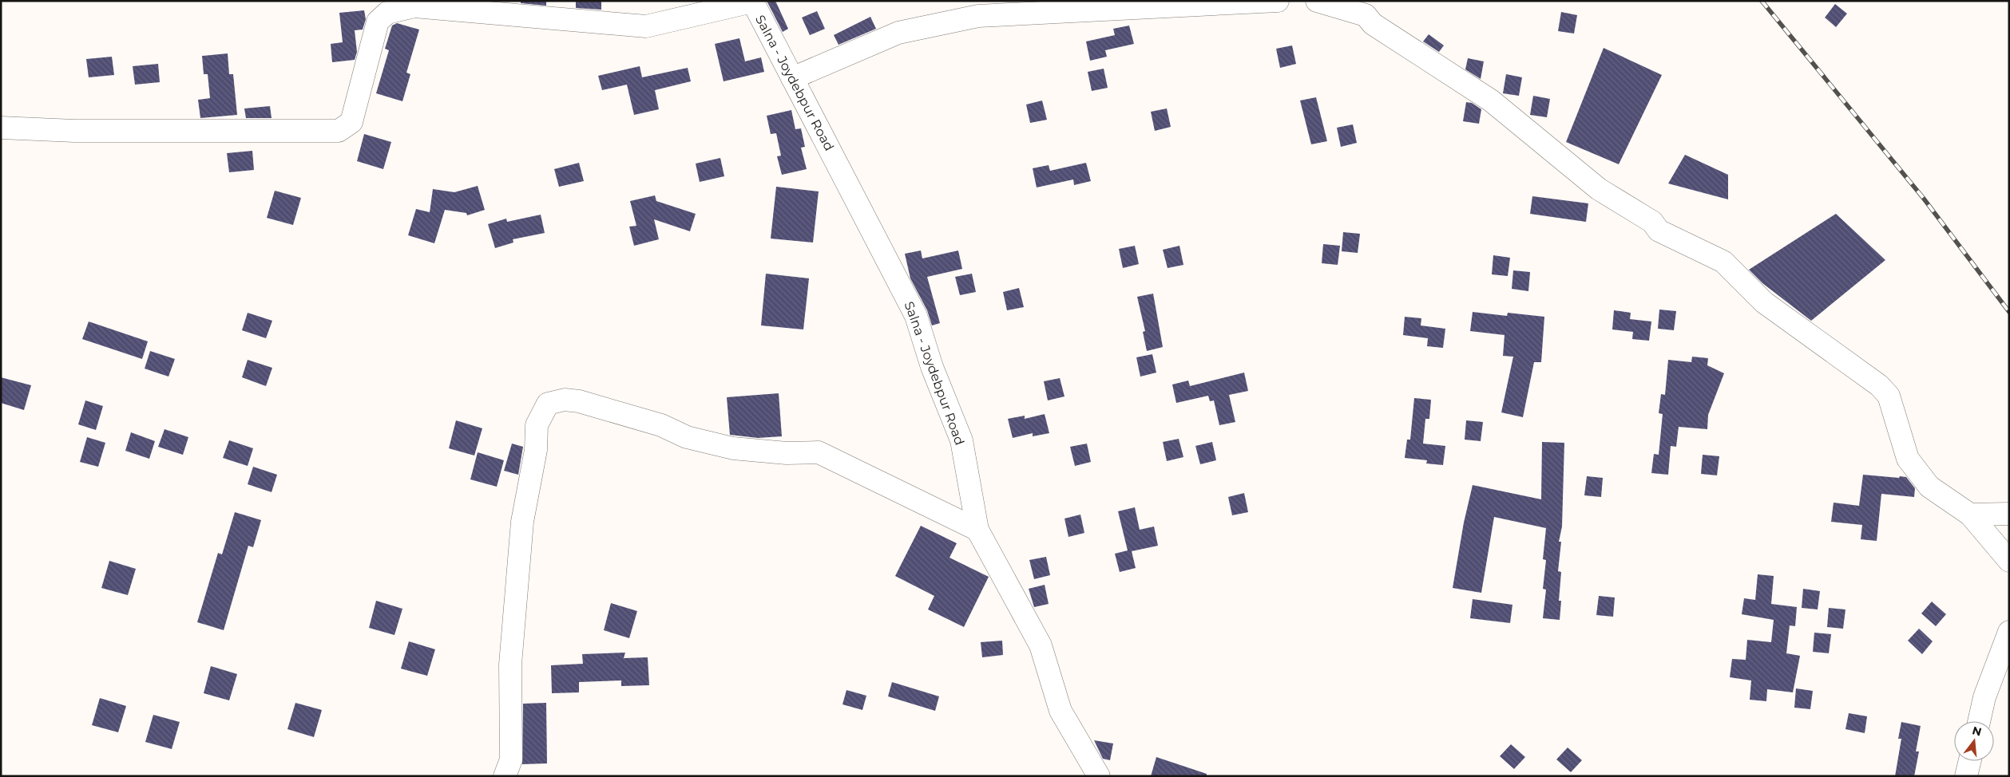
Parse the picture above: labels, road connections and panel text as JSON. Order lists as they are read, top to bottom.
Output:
{
  "streets": {
    "street": ["Salna - Joydebpur Road"]
  },
  "north": "top"
}
